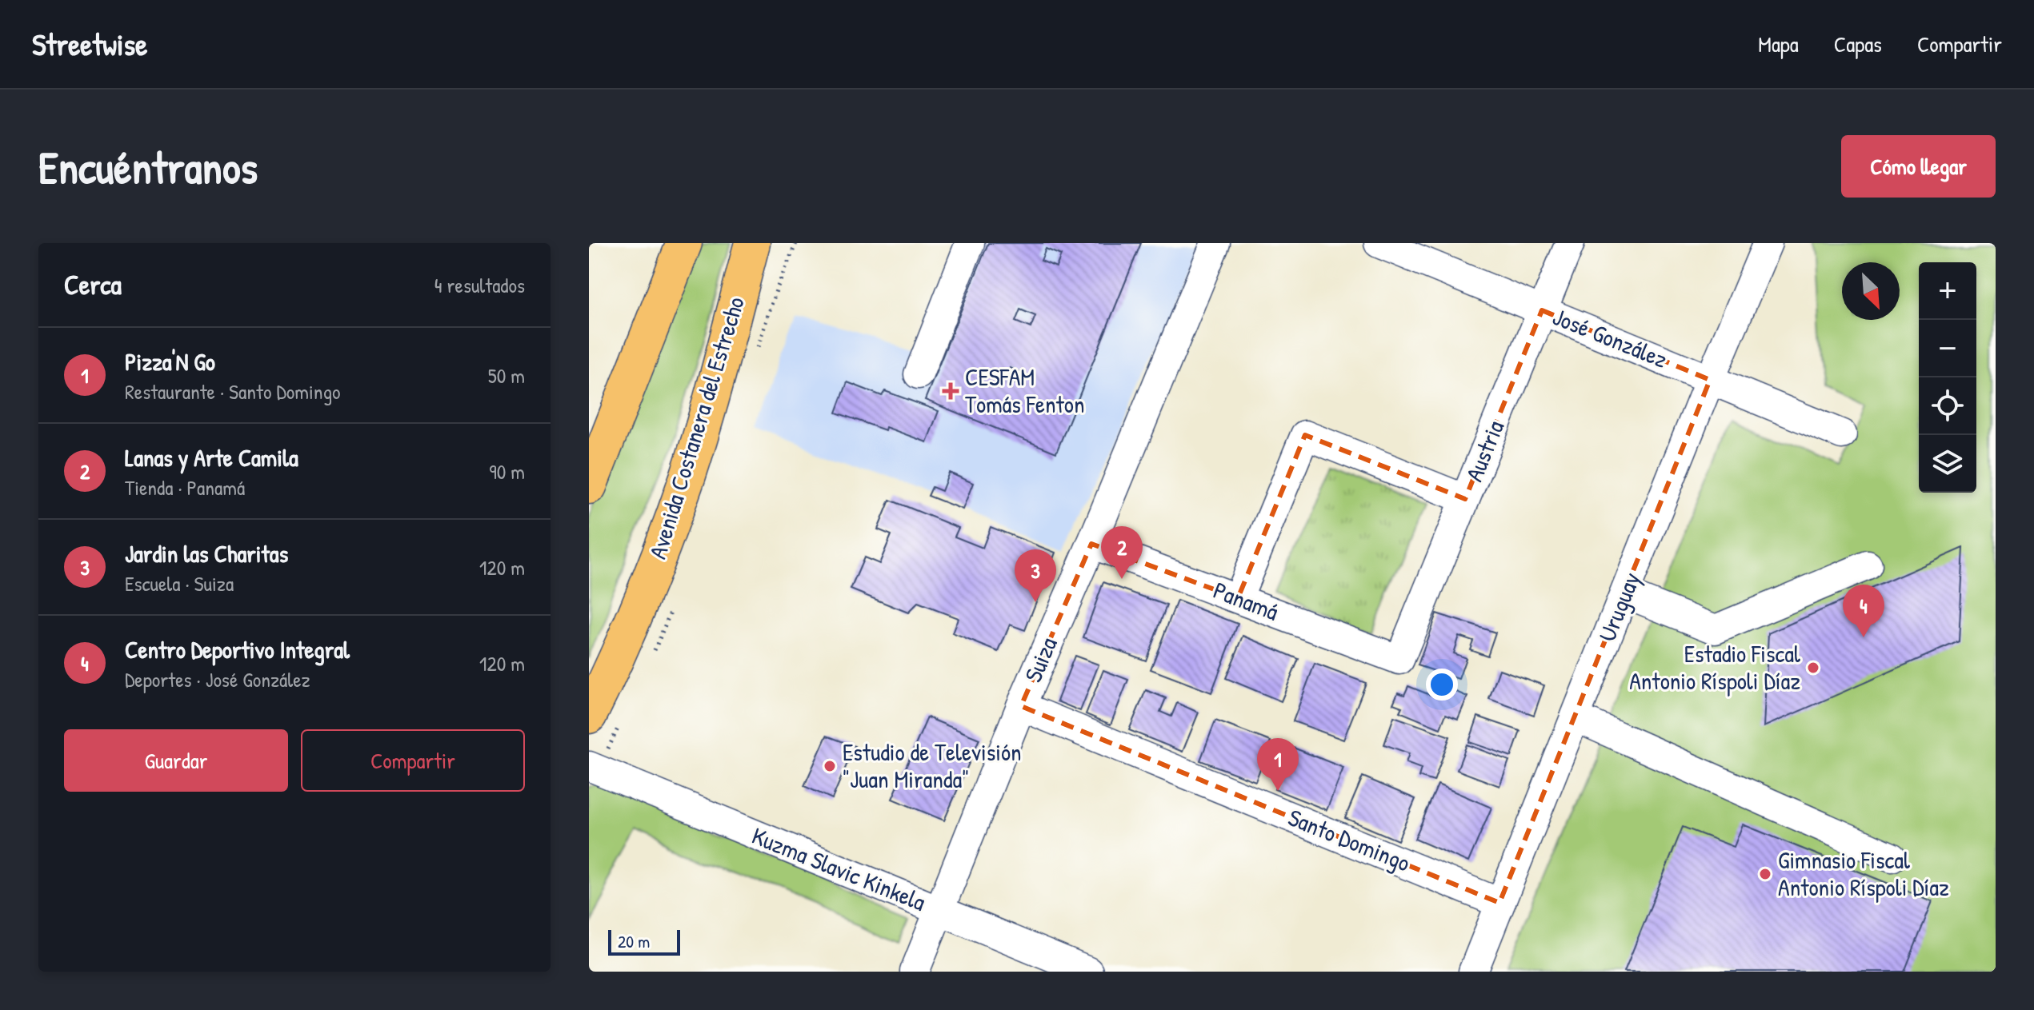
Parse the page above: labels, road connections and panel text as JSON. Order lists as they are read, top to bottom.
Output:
{
  "streets": {
    "main road": ["Avenida Costanera del Estrecho"],
    "street": [
      "José González",
      "Austria",
      "Panamá",
      "Uruguay",
      "Suiza",
      "Santo Domingo",
      "Kuzma Slavic Kinkela"
    ]
  },
  "crossings": [
    ["José González", "Austria"],
    ["José González", "Uruguay"],
    ["Austria", "Panamá"],
    ["Panamá", "Suiza"],
    ["Uruguay", "Santo Domingo"],
    ["Suiza", "Santo Domingo"],
    ["Suiza", "Kuzma Slavic Kinkela"]
  ],
  "places": {
    "health": ["CESFAM Tomás Fenton"],
    "other": ["Estadio Fiscal Antonio Ríspoli Díaz", "Estudio de Televisión \"Juan Miranda\"", "Gimnasio Fiscal Antonio Ríspoli Díaz"]
  },
  "scale_bar": "20 m",
  "north": "bottom right",
  "page": {
    "header": "Streetwise",
    "nav": ["Mapa", "Capas", "Compartir"],
    "buttons": [
      "Cómo llegar",
      ["Guardar", "Compartir"]
    ],
    "title": "Encuéntranos",
    "heading": ["Cerca", "4 resultados"],
    "map_buttons": ["+", "−"],
    "list": [
      {
        "mark": "1",
        "name": "Pizza'N Go",
        "note": "Restaurante · Santo Domingo",
        "value": "50 m"
      },
      {
        "mark": "2",
        "name": "Lanas y Arte Camila",
        "note": "Tienda · Panamá",
        "value": "90 m"
      },
      {
        "mark": "3",
        "name": "Jardin las Charitas",
        "note": "Escuela · Suiza",
        "value": "120 m"
      },
      {
        "mark": "4",
        "name": "Centro Deportivo Integral",
        "note": "Deportes · José González",
        "value": "120 m"
      }
    ],
    "pins": [
      "2",
      "3",
      "4",
      "1"
    ],
    "scale": "20 m"
  }
}
